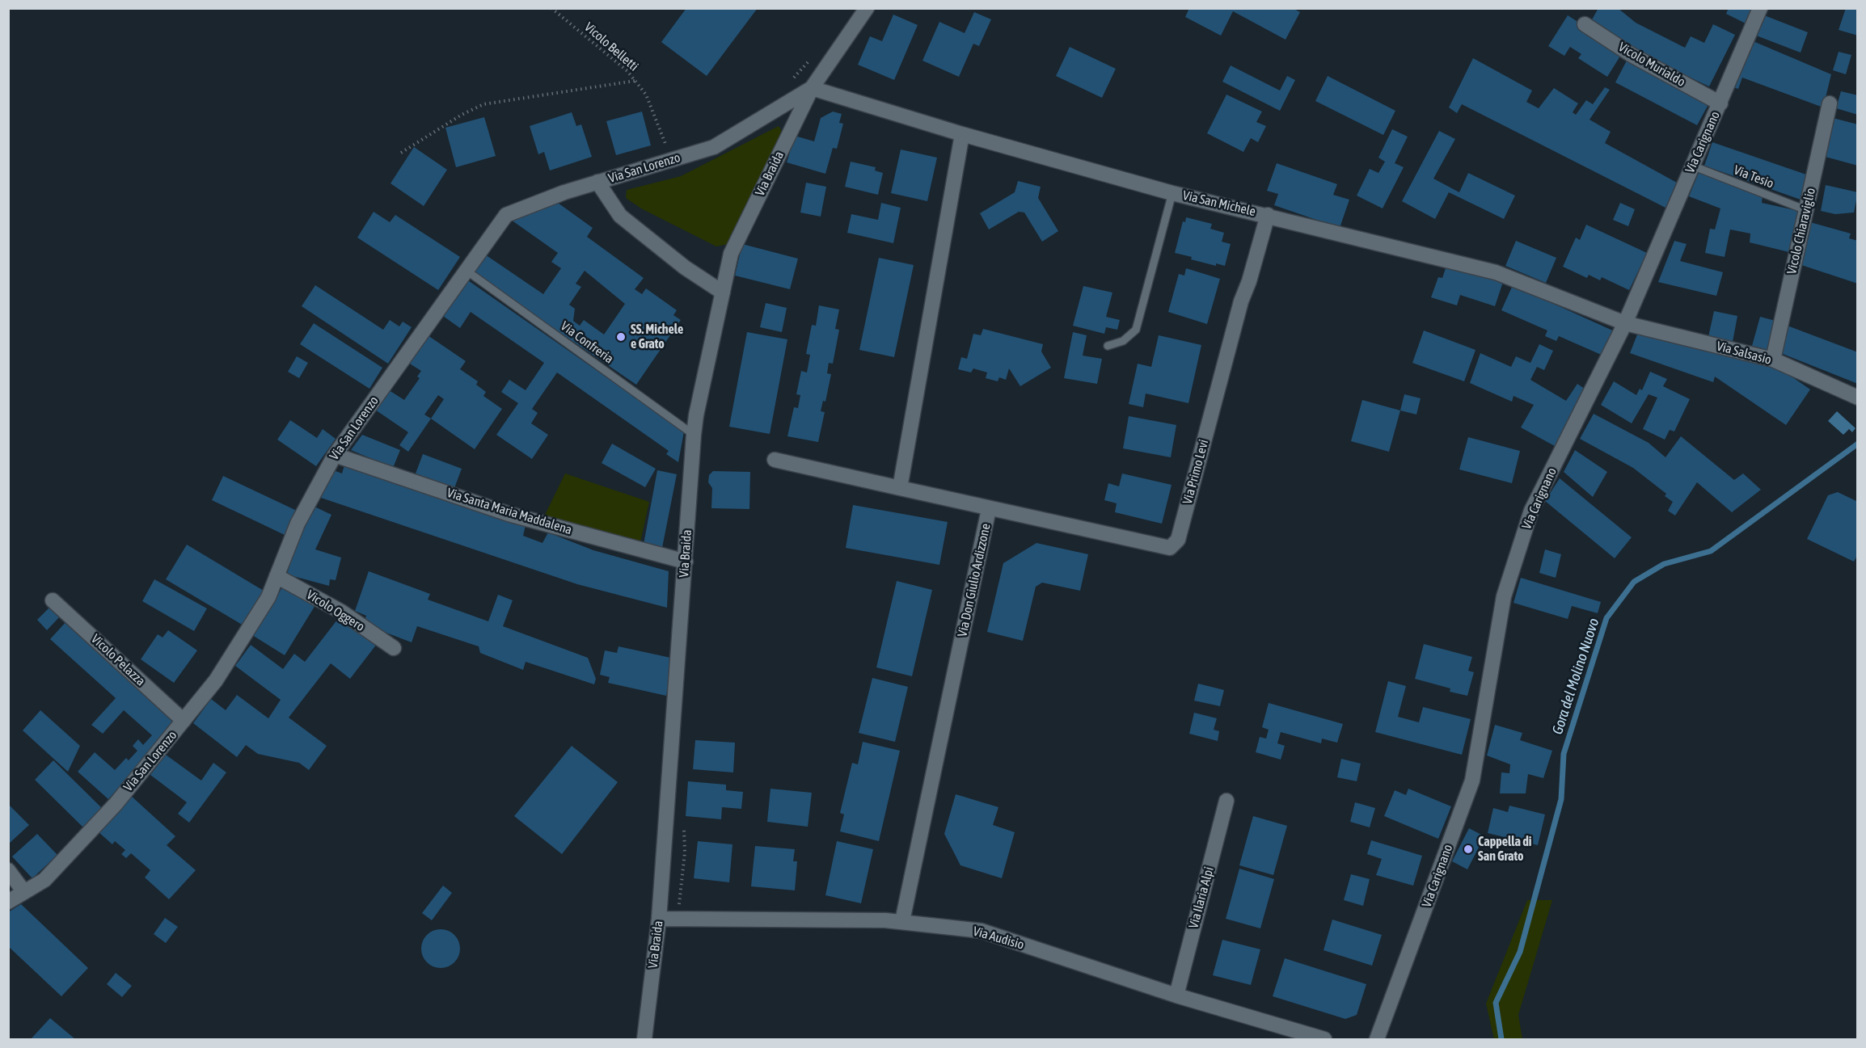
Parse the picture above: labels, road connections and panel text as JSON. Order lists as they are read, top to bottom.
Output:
{
  "streets": {
    "street": [
      "Vicolo Murialdo",
      "Via Carignano",
      "Via San Lorenzo",
      "Via Braida",
      "Via San Michele",
      "Vicolo Chiaraviglio",
      "Via Salsasio",
      "Via Primo Levi",
      "Via Santa Maria Maddalena",
      "Via Don Giulio Ardizzone",
      "Vicolo Oggero",
      "Vicolo Pelazza",
      "Via Ilaria Alpi",
      "Via Audisio"
    ],
    "lane": ["Via Tesio", "Via Confreria"],
    "path": ["Vicolo Belletti"]
  },
  "crossings": [
    ["Vicolo Belletti", "Via San Lorenzo"],
    ["Vicolo Murialdo", "Via Carignano"],
    ["Via Carignano", "Via Tesio"],
    ["Via Carignano", "Via San Michele"],
    ["Via Carignano", "Via Salsasio"],
    ["Via San Lorenzo", "Via Braida"],
    ["Via San Lorenzo", "Via San Michele"],
    ["Via San Lorenzo", "Via Confreria"],
    ["Via San Lorenzo", "Via Santa Maria Maddalena"],
    ["Via San Lorenzo", "Vicolo Oggero"],
    ["Via San Lorenzo", "Vicolo Pelazza"],
    ["Via Braida", "Via San Michele"],
    ["Via Braida", "Via Confreria"],
    ["Via Braida", "Via Santa Maria Maddalena"],
    ["Via Braida", "Via Audisio"],
    ["Via Tesio", "Vicolo Chiaraviglio"],
    ["Via San Michele", "Via Salsasio"],
    ["Via San Michele", "Via Primo Levi"],
    ["Vicolo Chiaraviglio", "Via Salsasio"],
    ["Via Primo Levi", "Via Don Giulio Ardizzone"],
    ["Via Don Giulio Ardizzone", "Via Audisio"],
    ["Via Ilaria Alpi", "Via Audisio"]
  ],
  "water": ["Gora del Molino Nuovo"],
  "places": ["SS. Michele e Grato", "Cappella di San Grato"]
}
